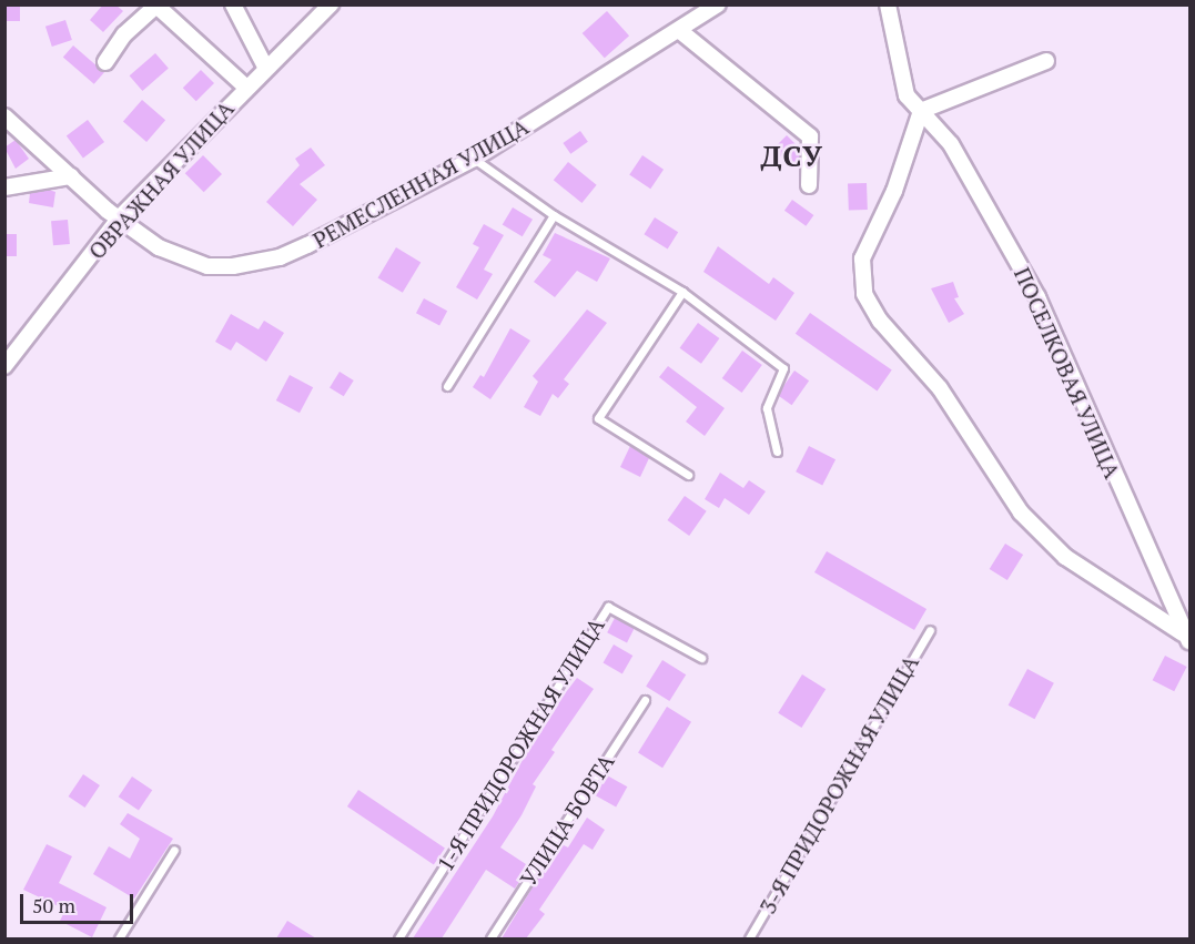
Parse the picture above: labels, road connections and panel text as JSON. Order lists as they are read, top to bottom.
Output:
{
  "streets": {
    "street": ["ОВРАЖНАЯ УЛИЦА", "РЕМЕСЛЕННАЯ УЛИЦА", "ПОСЕЛКОВАЯ УЛИЦА"],
    "lane": ["1-Я ПРИДОРОЖНАЯ УЛИЦА", "3-Я ПРИДОРОЖНАЯ УЛИЦА", "УЛИЦА БОВТА"]
  },
  "crossings": [
    ["ОВРАЖНАЯ УЛИЦА", "РЕМЕСЛЕННАЯ УЛИЦА"]
  ],
  "districts": ["ДСУ"],
  "scale_bar": "50 m"
}
